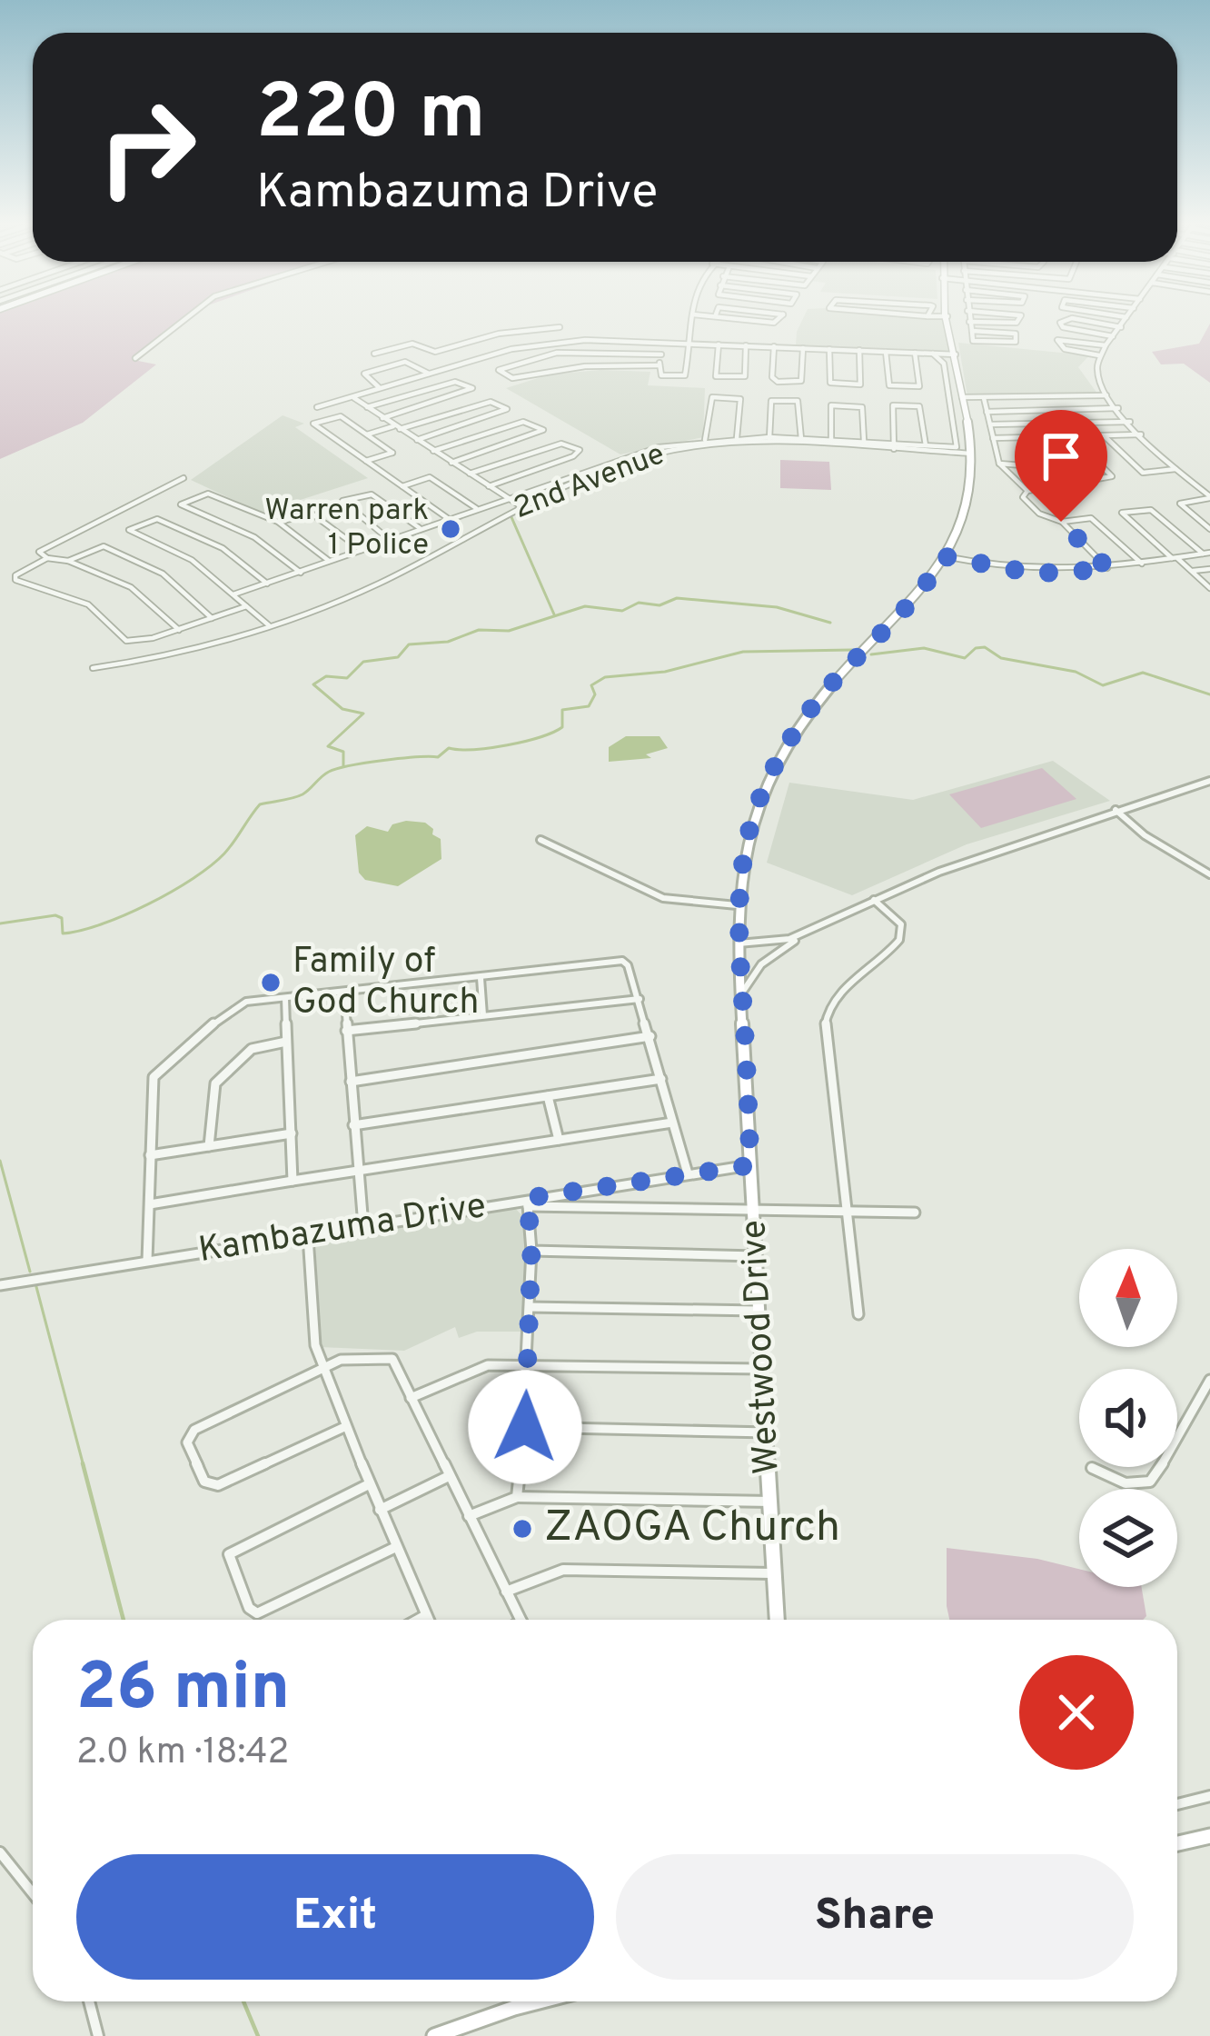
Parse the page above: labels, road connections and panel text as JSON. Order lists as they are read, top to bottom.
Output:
{
  "streets": {
    "street": ["2nd Avenue", "Kambazuma Drive", "Westwood Drive"]
  },
  "crossings": [
    ["2nd Avenue", "Westwood Drive"],
    ["Kambazuma Drive", "Westwood Drive"]
  ],
  "places": ["Warren park 1 Police", "Family of God Church", "ZAOGA Church"],
  "north": "top",
  "page": {
    "turn": ["220 m", "Kambazuma Drive"],
    "heading": ["26 min", "2.0 km · 18:42"],
    "buttons": ["Exit", "Share"]
  }
}
